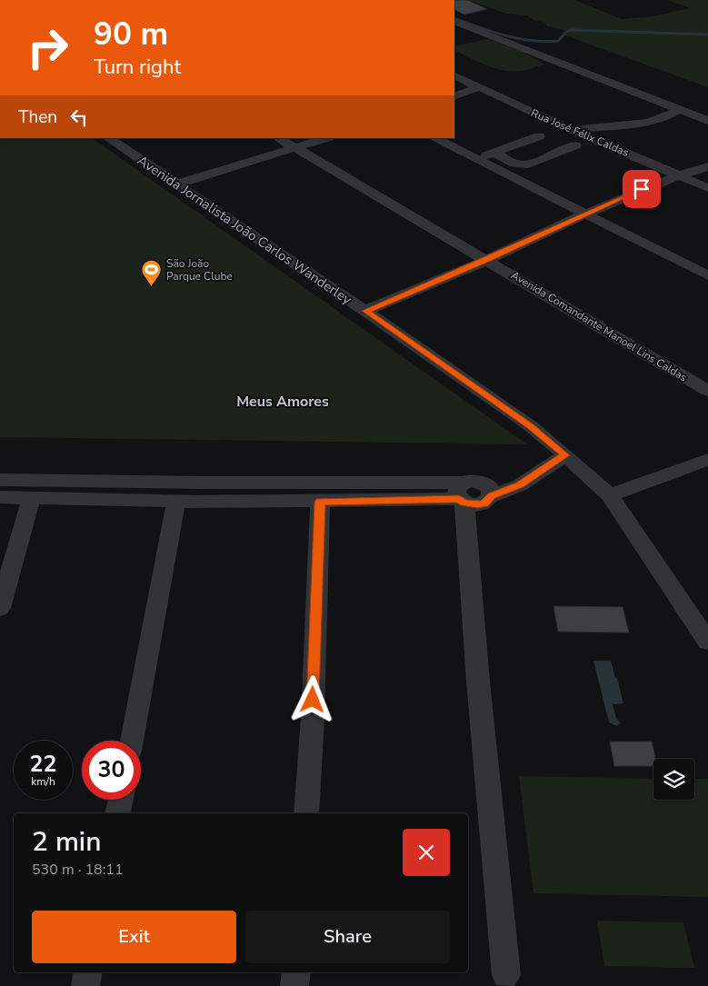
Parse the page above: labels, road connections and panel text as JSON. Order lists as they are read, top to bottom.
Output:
{
  "streets": {
    "street": ["Rua José Félix Caldas", "Avenida Jornalista João Carlos Wanderley", "Avenida Comandante Manoel Lins Caldas"]
  },
  "districts": ["Meus Amores"],
  "places": {
    "sports": ["São João Parque Clube"]
  },
  "page": {
    "turn": ["90 m", "Turn right"],
    "then": "Then",
    "speed": "22 km/h",
    "limit": "30",
    "heading": ["2 min", "530 m · 18:11"],
    "buttons": ["Exit", "Share"]
  }
}
